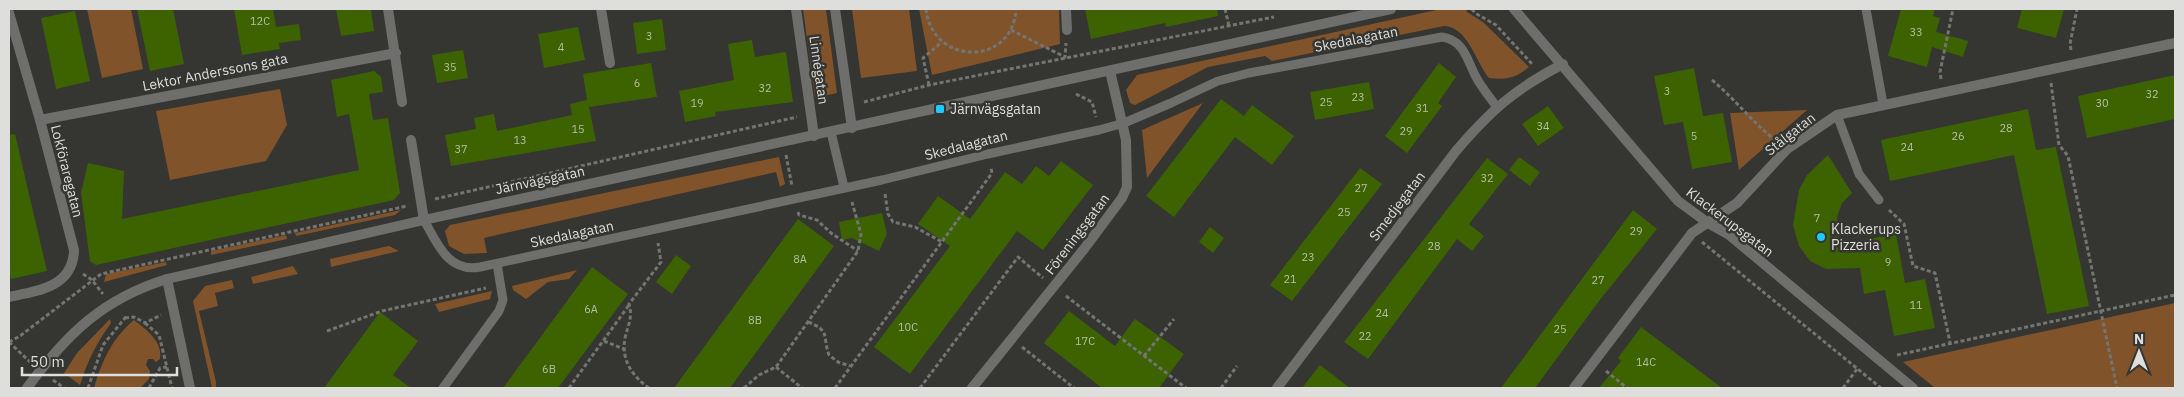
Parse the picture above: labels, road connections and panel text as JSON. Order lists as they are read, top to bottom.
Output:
{
  "streets": {
    "street": [
      "Linnégatan",
      "Lektor Anderssons gata",
      "Stålgatan",
      "Lokföraregatan",
      "Järnvägsgatan",
      "Smedjegatan",
      "Klackerupsgatan",
      "Föreningsgatan"
    ],
    "lane": ["Skedalagatan"]
  },
  "crossings": [
    ["Skedalagatan", "Järnvägsgatan"],
    ["Skedalagatan", "Smedjegatan"],
    ["Skedalagatan", "Föreningsgatan"],
    ["Linnégatan", "Järnvägsgatan"],
    ["Lektor Anderssons gata", "Lokföraregatan"],
    ["Stålgatan", "Klackerupsgatan"],
    ["Järnvägsgatan", "Föreningsgatan"],
    ["Smedjegatan", "Klackerupsgatan"]
  ],
  "places": {
    "transit": ["Järnvägsgatan"],
    "other": ["Klackerups Pizzeria"]
  },
  "house_numbers": [
    "12C",
    "33",
    "3",
    "4",
    "35",
    "6",
    "32",
    "3",
    "32",
    "23",
    "25",
    "19",
    "30",
    "31",
    "34",
    "28",
    "15",
    "29",
    "5",
    "26",
    "13",
    "24",
    "37",
    "32",
    "27",
    "25",
    "7",
    "29",
    "28",
    "23",
    "8A",
    "9",
    "21",
    "27",
    "11",
    "6A",
    "24",
    "8B",
    "10C",
    "25",
    "22",
    "17C",
    "14C",
    "6B"
  ],
  "scale_bar": "50 m",
  "north": "top"
}
